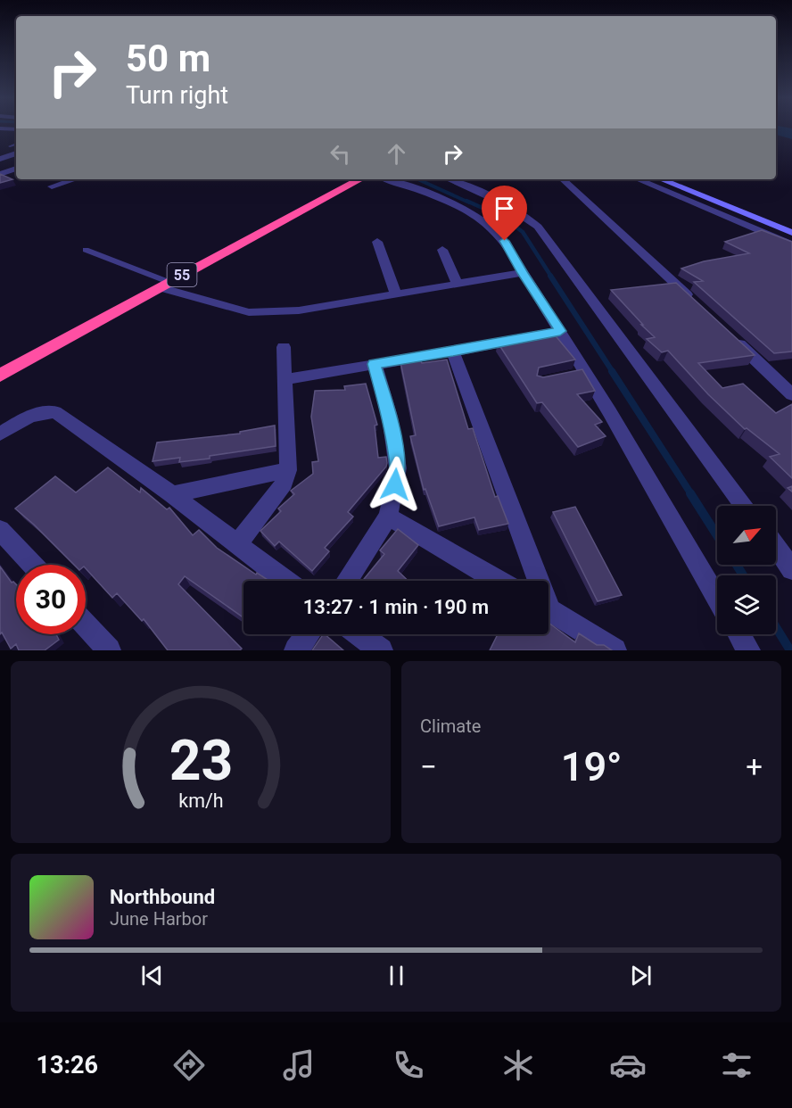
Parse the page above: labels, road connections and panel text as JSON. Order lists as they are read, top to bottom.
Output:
{
  "streets": {
    "highway": ["55"]
  },
  "north": "top right",
  "page": {
    "turn": ["50 m", "Turn right"],
    "limit": "30",
    "trip": "13:27 · 1 min · 190 m",
    "tile": "Climate",
    "heat": ["−", "19°", "+"],
    "song": ["Northbound", "June Harbor"],
    "tabs": "13:26",
    "gauge": ["23", "km/h"]
  }
}
